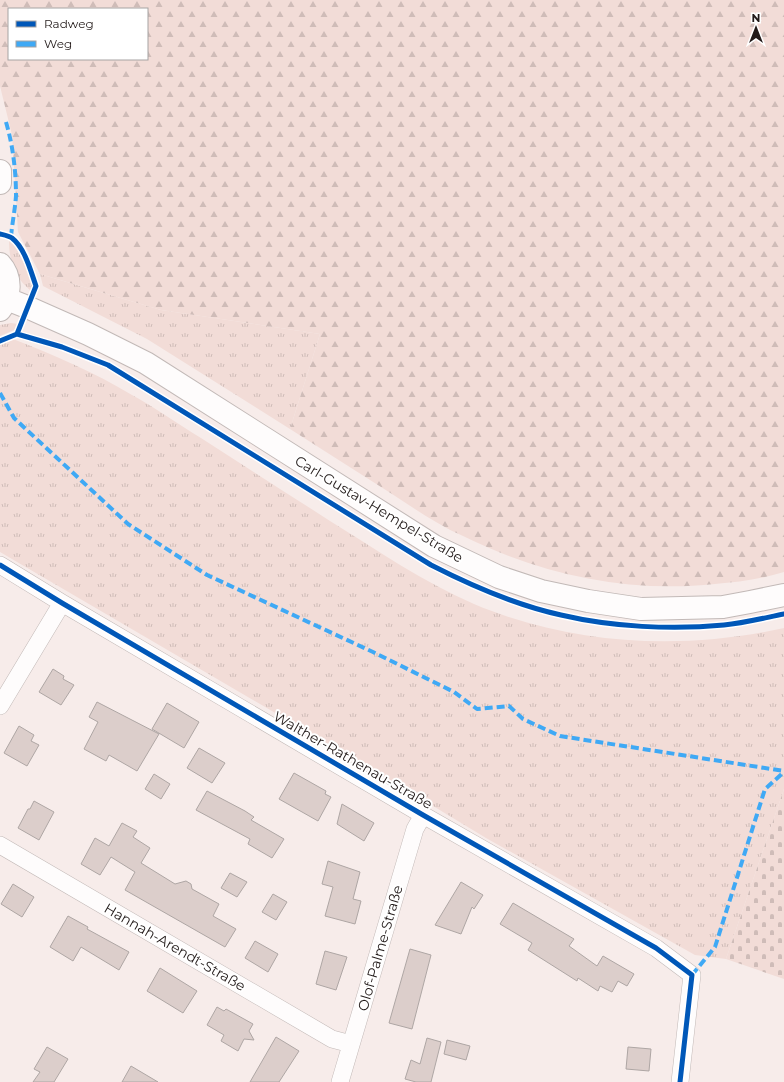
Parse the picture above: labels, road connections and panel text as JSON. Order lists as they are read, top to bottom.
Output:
{
  "streets": {
    "street": [
      "Carl-Gustav-Hempel-Straße",
      "Walther-Rathenau-Straße",
      "Hannah-Arendt-Straße",
      "Olof-Palme-Straße"
    ]
  },
  "crossings": [
    ["Walther-Rathenau-Straße", "Olof-Palme-Straße"],
    ["Hannah-Arendt-Straße", "Olof-Palme-Straße"]
  ],
  "legend": ["Radweg", "Weg"],
  "north": "top"
}
